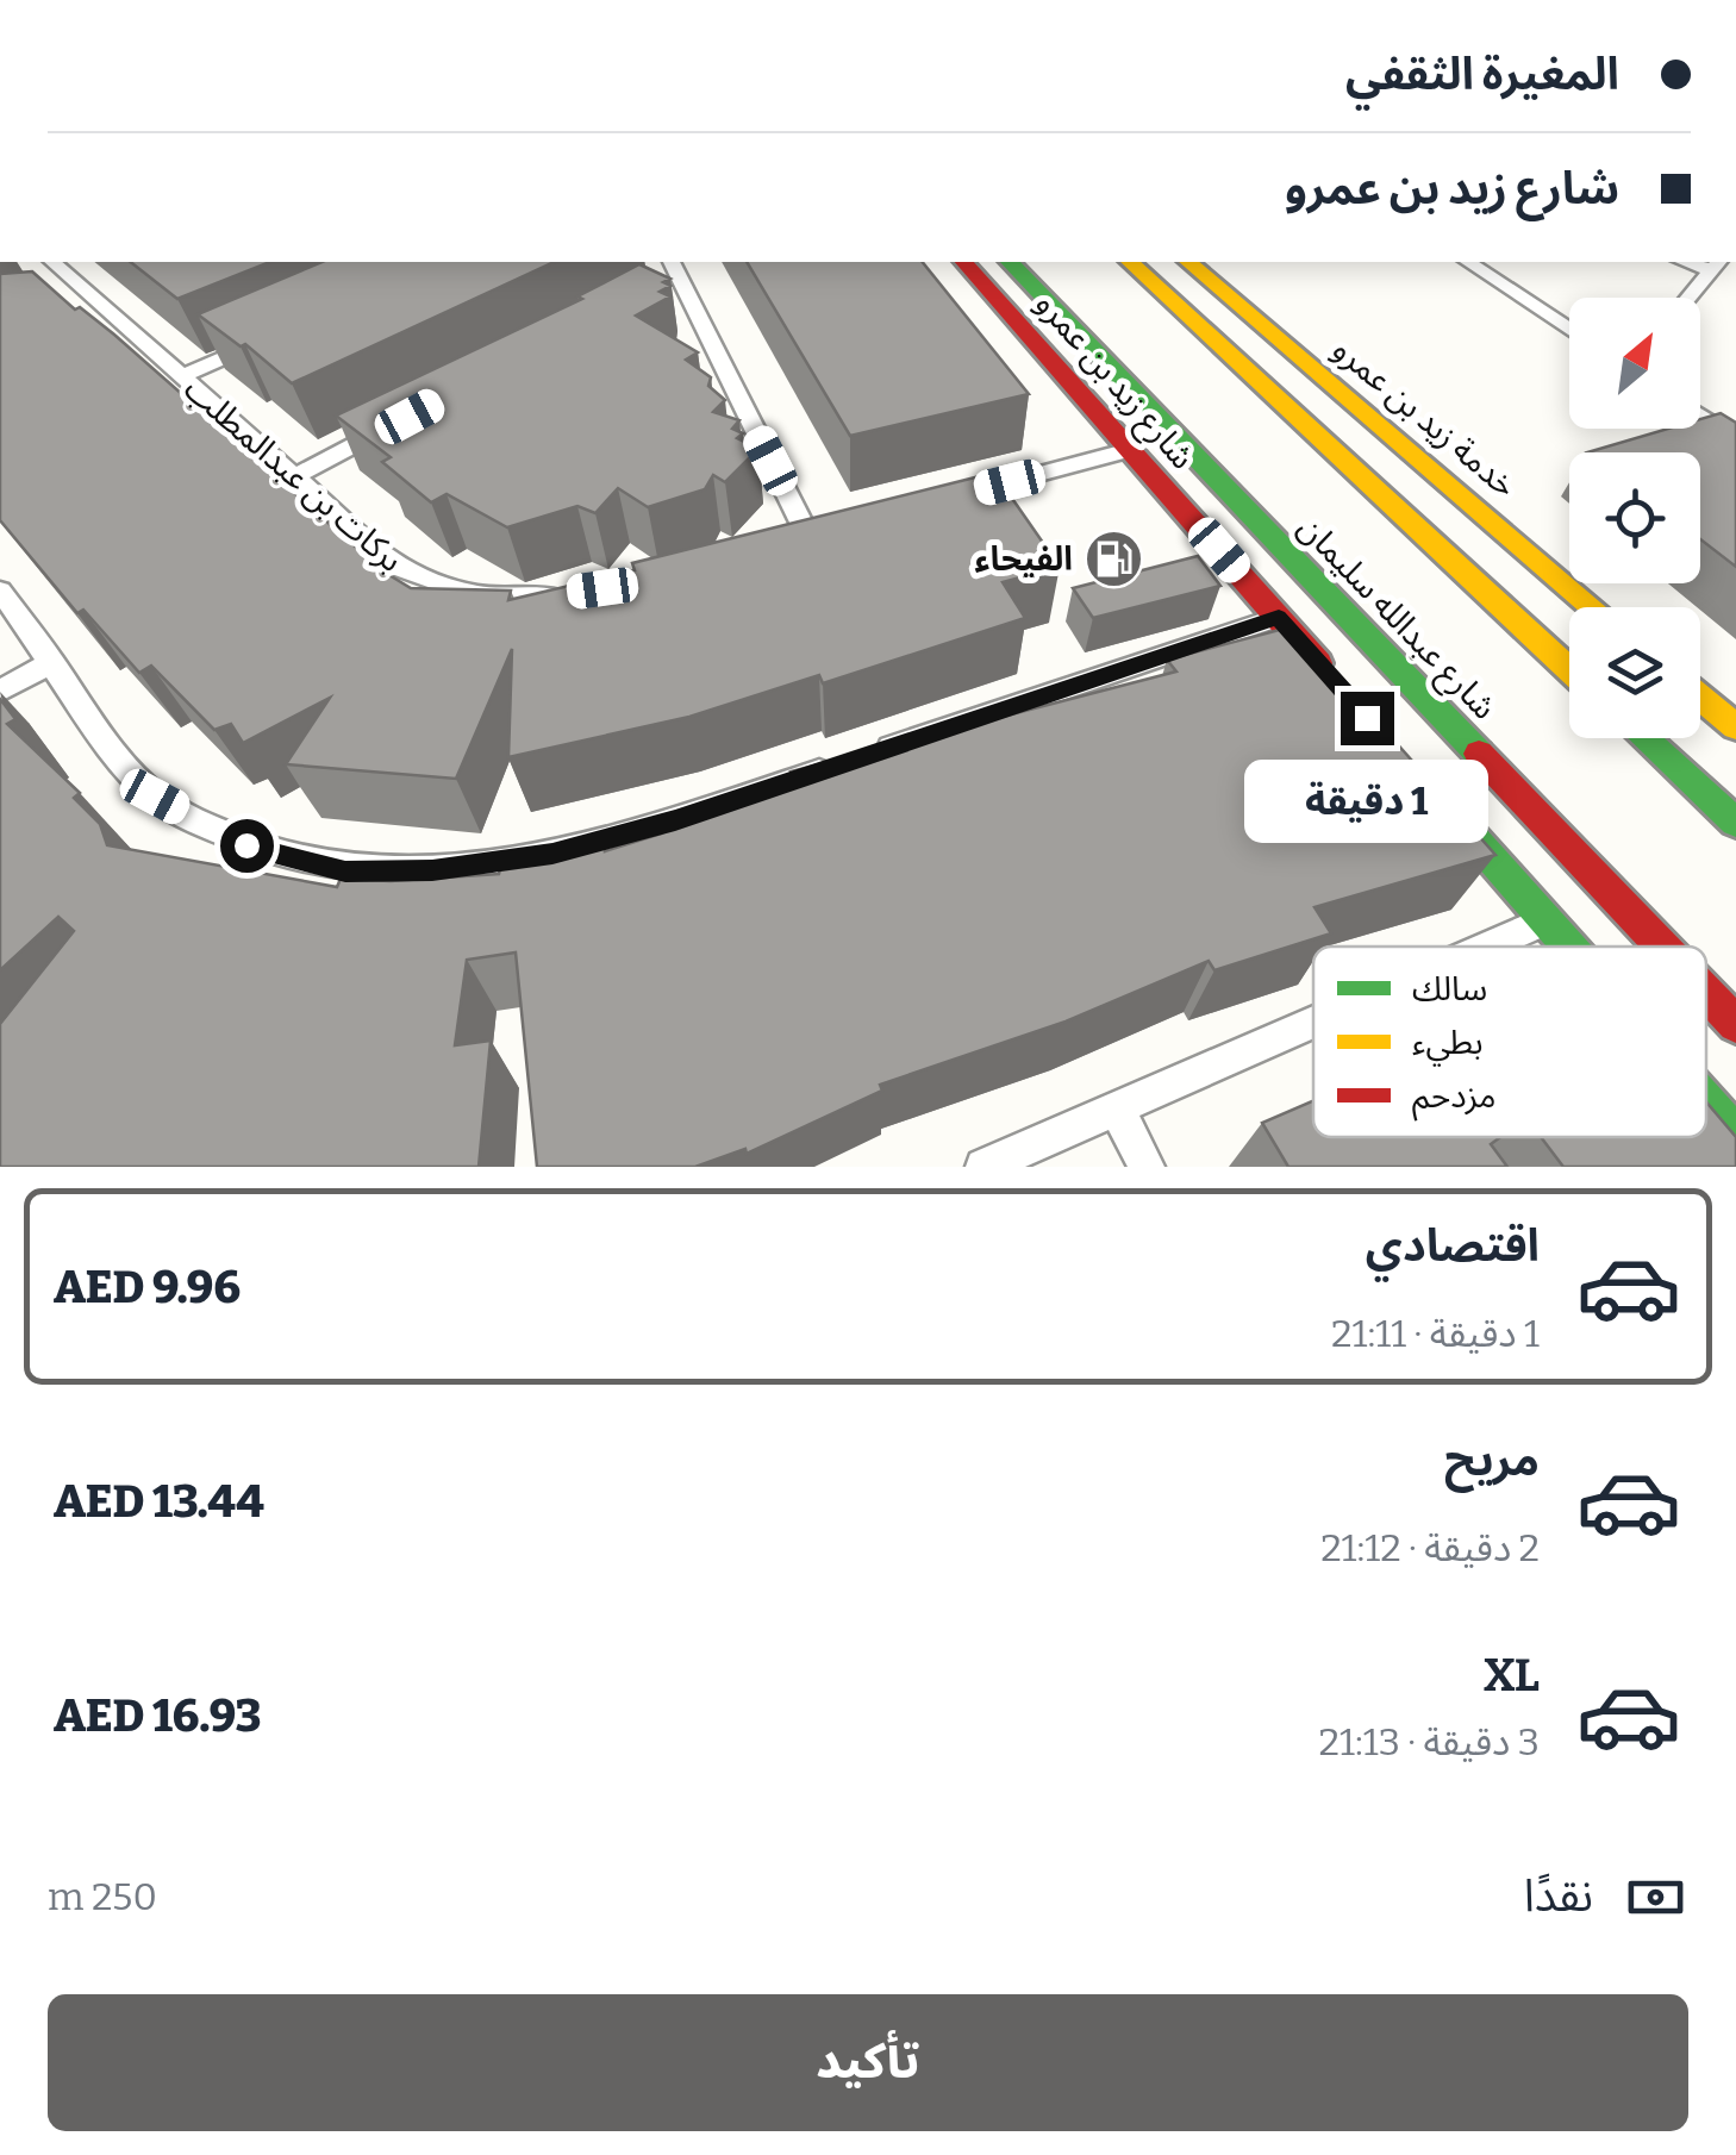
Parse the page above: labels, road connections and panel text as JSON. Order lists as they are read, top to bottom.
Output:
{
  "streets": {
    "main road": ["شارع زيد بن عمرو", "خدمة زيد بن عمرو", "شارع عبدالله سليمان"],
    "street": ["بركات بن عبدالمطلب"]
  },
  "places": {
    "fuel station": ["الفيحاء"]
  },
  "legend": ["سالك", "بطيء", "مزدحم"],
  "north": "top right",
  "page": {
    "banner": ["المغيرة الثقفي", "شارع زيد بن عمرو"],
    "bubble": "1 دقيقة",
    "list": [
      {
        "name": "اقتصادي",
        "note": "1 دقيقة · 21:11",
        "value": "AED 9.96"
      },
      {
        "name": "مريح",
        "note": "2 دقيقة · 21:12",
        "value": "AED 13.44"
      },
      {
        "name": "XL",
        "note": "3 دقيقة · 21:13",
        "value": "AED 16.93"
      }
    ],
    "pay": ["نقدًا", "250 m"],
    "buttons": "تأكيد"
  }
}
